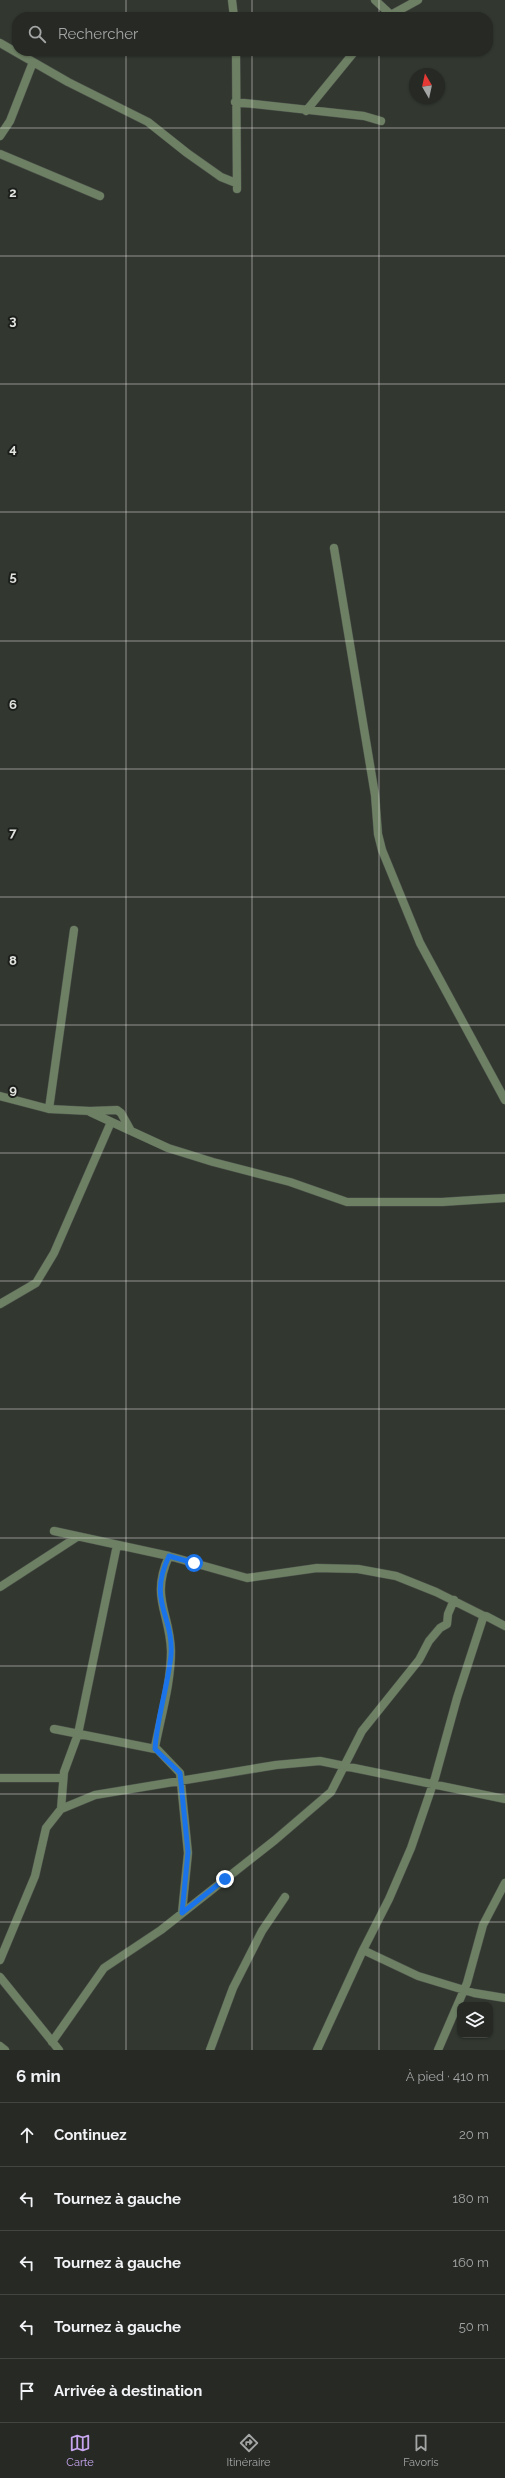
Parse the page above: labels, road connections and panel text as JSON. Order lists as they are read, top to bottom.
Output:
{
  "north": "top",
  "page": {
    "search": "Rechercher",
    "heading": ["6 min", "À pied · 410 m"],
    "list": [
      ["Continuez", "20 m"],
      ["Tournez à gauche", "180 m"],
      ["Tournez à gauche", "160 m"],
      ["Tournez à gauche", "50 m"],
      "Arrivée à destination"
    ],
    "nav": ["Carte", "Itinéraire", "Favoris"]
  },
  "grid": {
    "rows": [
      "2",
      "3",
      "4",
      "5",
      "6",
      "7",
      "8",
      "9"
    ]
  }
}
